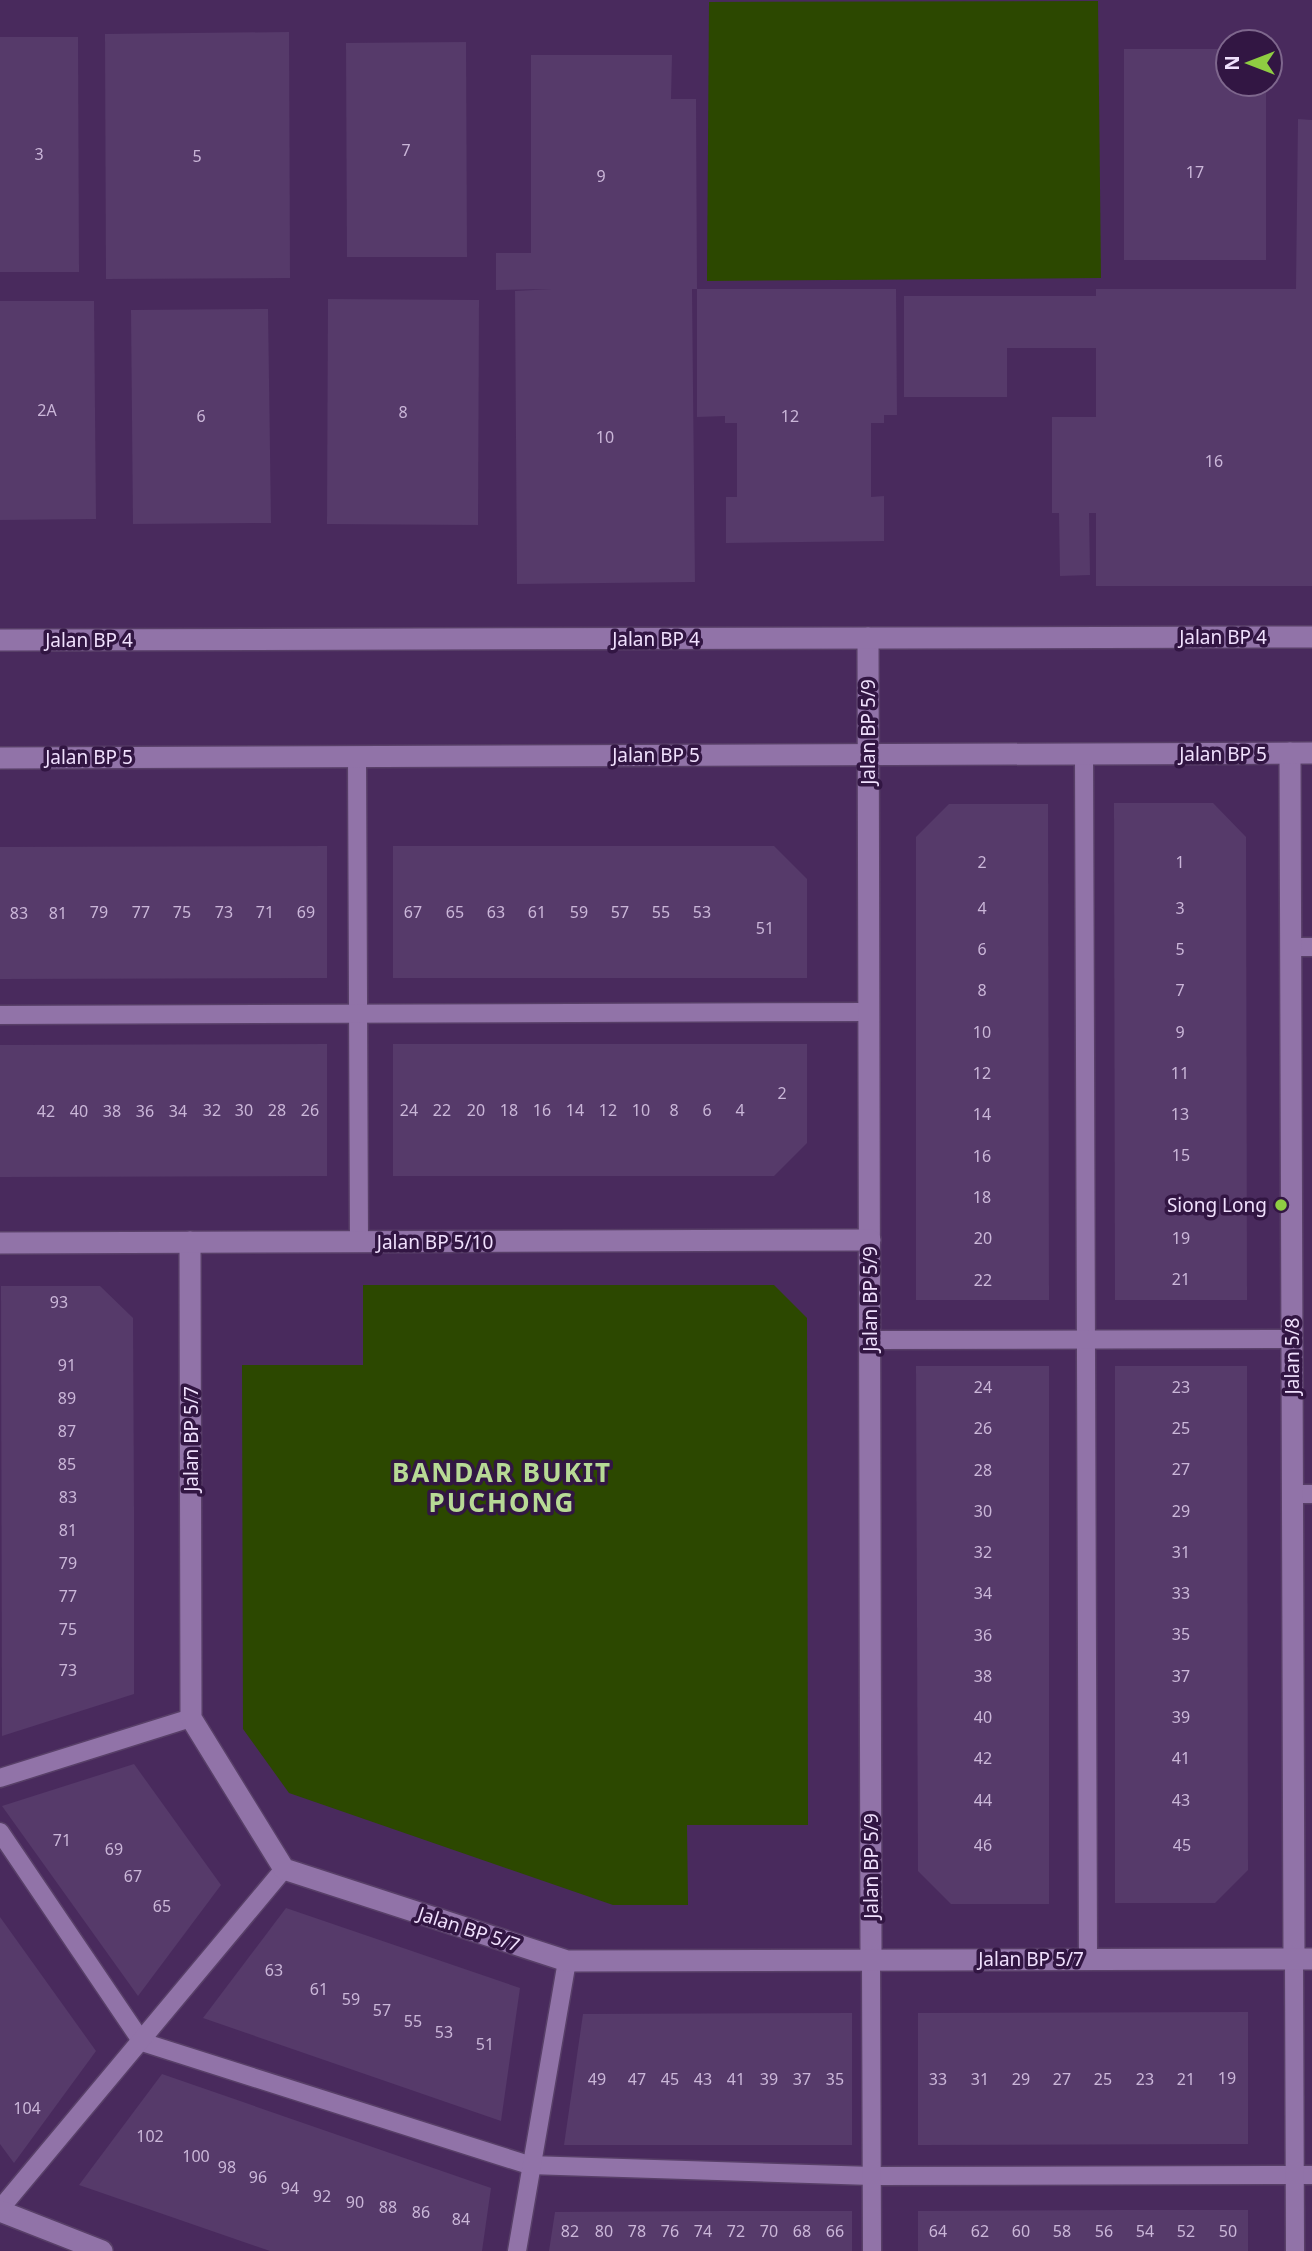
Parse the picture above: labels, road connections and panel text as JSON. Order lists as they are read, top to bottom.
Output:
{
  "streets": {
    "street": [
      "Jalan BP 4",
      "Jalan BP 5/9",
      "Jalan BP 5",
      "Jalan BP 5/10",
      "Jalan 5/8",
      "Jalan BP 5/7"
    ]
  },
  "crossings": [
    ["Jalan BP 4", "Jalan BP 5/9"],
    ["Jalan BP 5/9", "Jalan BP 5"],
    ["Jalan BP 5/9", "Jalan BP 5/10"],
    ["Jalan BP 5/9", "Jalan BP 5/7"],
    ["Jalan BP 5", "Jalan 5/8"],
    ["Jalan BP 5/10", "Jalan BP 5/7"],
    ["Jalan 5/8", "Jalan BP 5/7"]
  ],
  "districts": ["BANDAR BUKIT PUCHONG"],
  "places": ["Siong Long"],
  "house_numbers": [
    "7",
    "3",
    "5",
    "17",
    "9",
    "2A",
    "8",
    "6",
    "12",
    "10",
    "16",
    "2",
    "1",
    "4",
    "3",
    "79",
    "77",
    "75",
    "73",
    "71",
    "69",
    "67",
    "65",
    "63",
    "61",
    "59",
    "57",
    "55",
    "53",
    "83",
    "81",
    "51",
    "6",
    "5",
    "8",
    "7",
    "10",
    "9",
    "12",
    "11",
    "2",
    "32",
    "30",
    "28",
    "26",
    "24",
    "22",
    "20",
    "18",
    "16",
    "14",
    "12",
    "10",
    "8",
    "6",
    "4",
    "42",
    "40",
    "38",
    "36",
    "34",
    "14",
    "13",
    "15",
    "16",
    "18",
    "20",
    "19",
    "21",
    "22",
    "93",
    "91",
    "24",
    "23",
    "89",
    "26",
    "25",
    "87",
    "85",
    "27",
    "28",
    "83",
    "30",
    "29",
    "81",
    "32",
    "31",
    "79",
    "34",
    "33",
    "77",
    "75",
    "35",
    "36",
    "73",
    "38",
    "37",
    "40",
    "39",
    "42",
    "41",
    "44",
    "43",
    "71",
    "46",
    "45",
    "69",
    "67",
    "65",
    "63",
    "61",
    "59",
    "57",
    "55",
    "53",
    "51",
    "19",
    "49",
    "47",
    "45",
    "43",
    "41",
    "39",
    "37",
    "35",
    "33",
    "31",
    "29",
    "27",
    "25",
    "23",
    "21",
    "104",
    "102",
    "100",
    "98",
    "96",
    "94",
    "92",
    "90",
    "88",
    "86",
    "84",
    "82",
    "80",
    "78",
    "76",
    "74",
    "72",
    "70",
    "68",
    "66",
    "64",
    "62",
    "60",
    "58",
    "56",
    "54",
    "52",
    "50"
  ],
  "north": "left"
}
